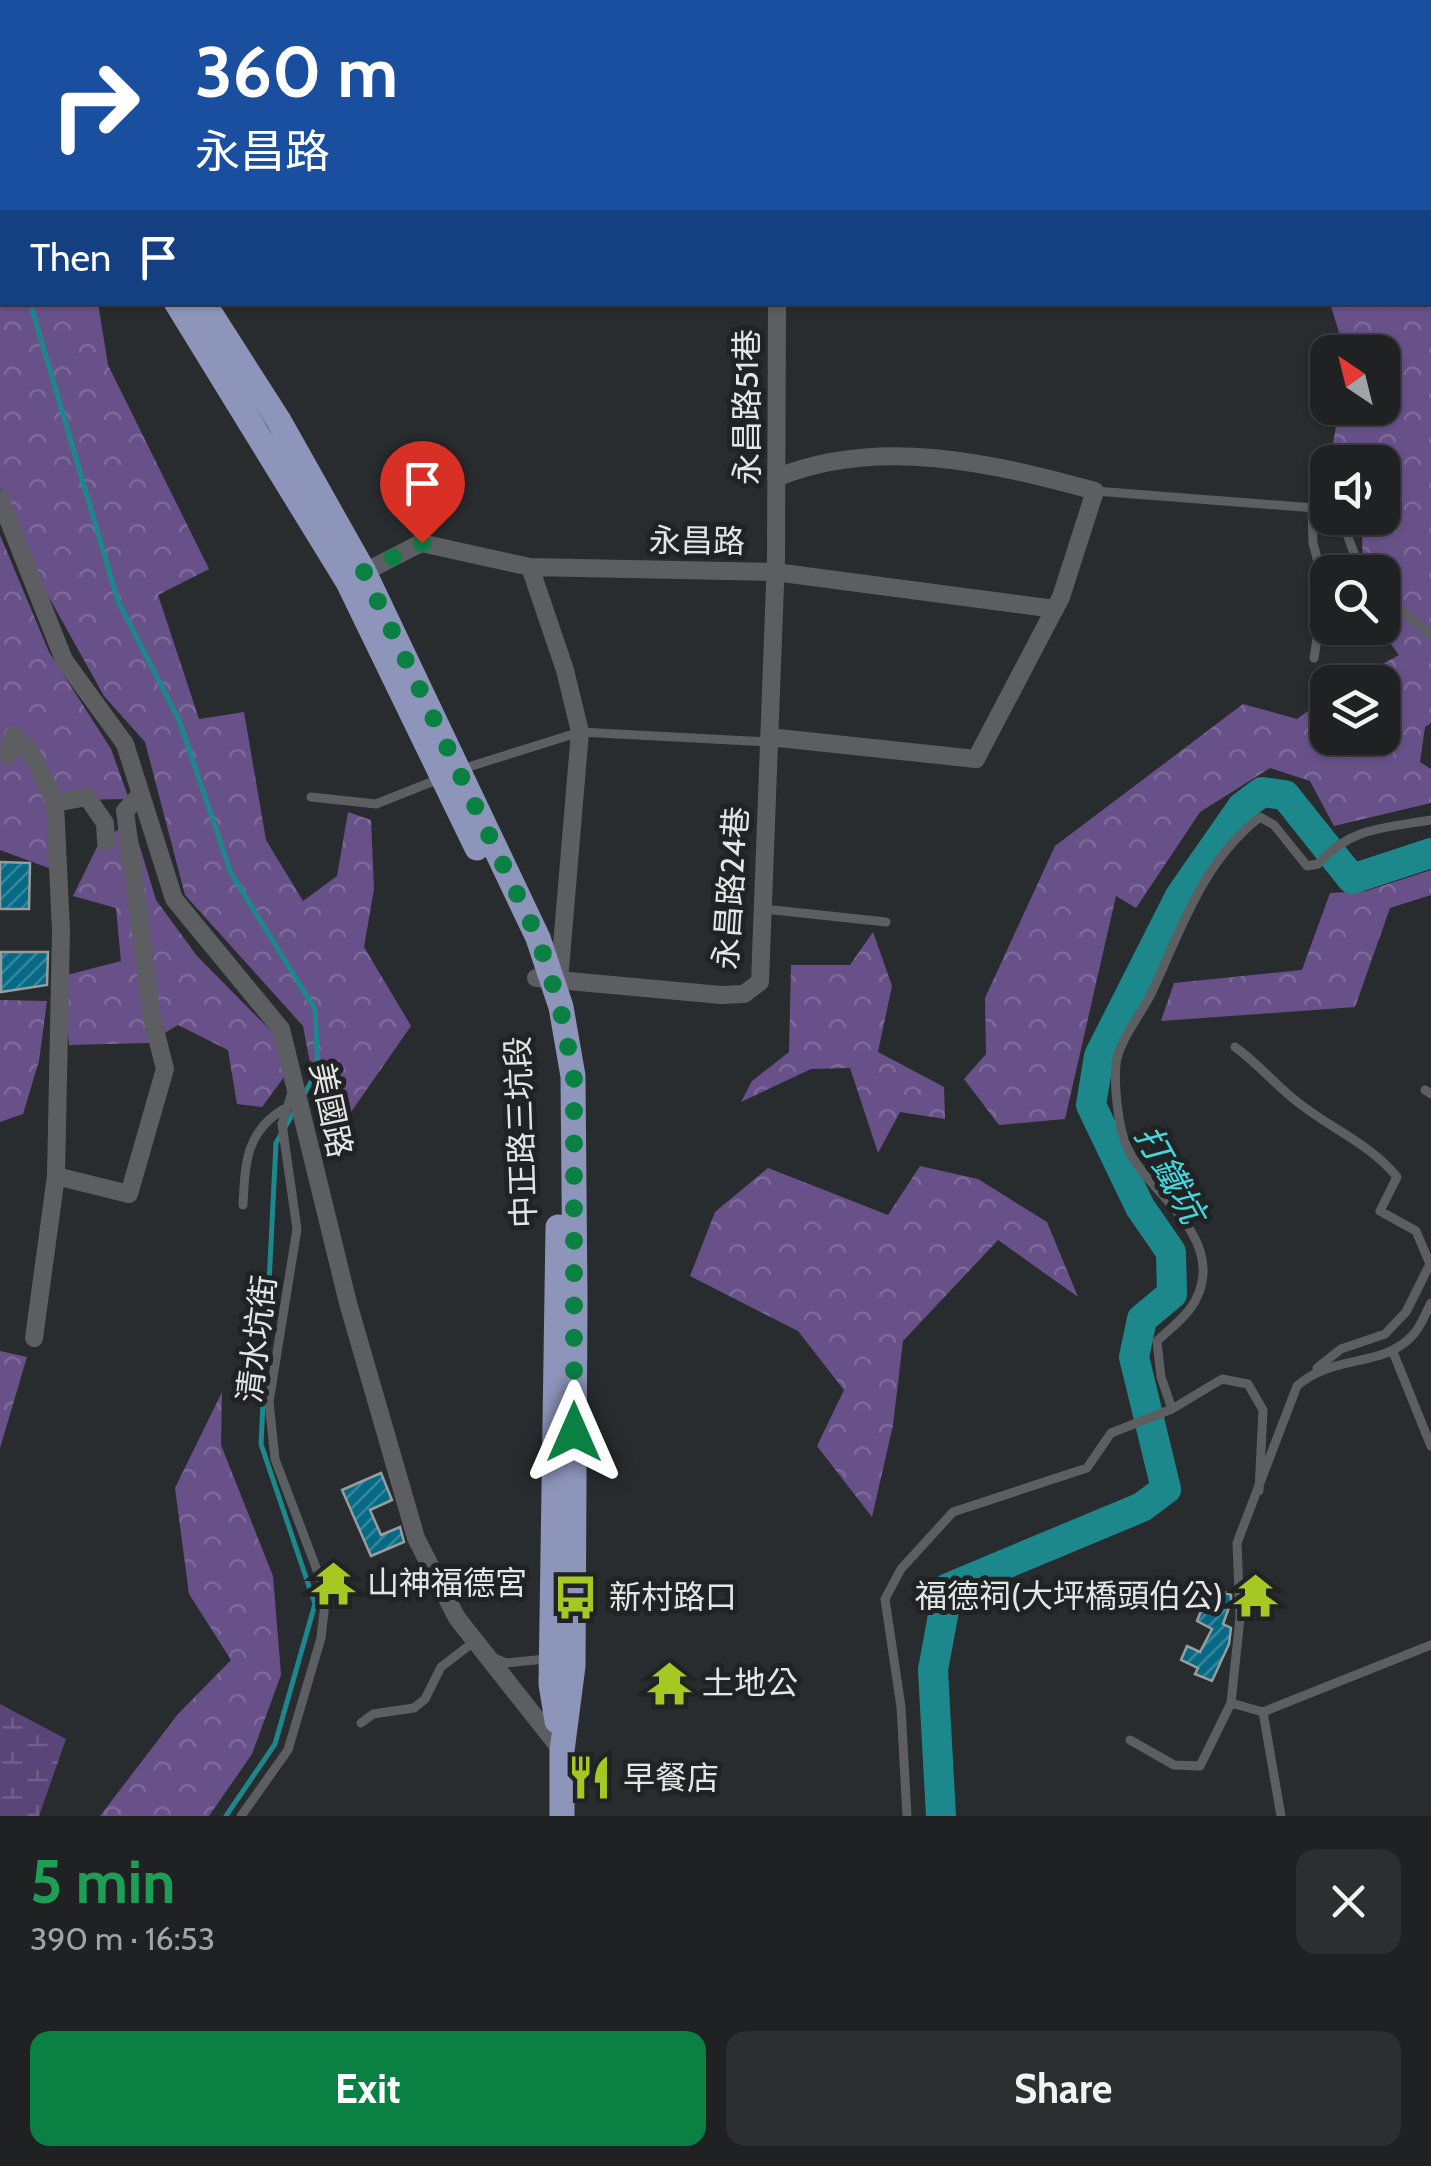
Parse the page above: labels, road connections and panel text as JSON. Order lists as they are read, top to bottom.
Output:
{
  "streets": {
    "main road": ["中正路三坑段"],
    "street": [
      "永昌路51巷",
      "永昌路",
      "永昌路24巷",
      "美國路"
    ],
    "lane": ["清水坑街"]
  },
  "crossings": [
    ["永昌路51巷", "永昌路"],
    ["永昌路51巷", "永昌路24巷"],
    ["永昌路", "永昌路24巷"],
    ["永昌路", "中正路三坑段"],
    ["永昌路24巷", "中正路三坑段"],
    ["美國路", "中正路三坑段"],
    ["美國路", "清水坑街"]
  ],
  "water": ["打鐵坑"],
  "places": {
    "temple": ["山神福德宮", "福德祠(大坪橋頭伯公)", "土地公"],
    "bus stop": ["新村路口"],
    "restaurant": ["早餐店"]
  },
  "north": "top left",
  "page": {
    "turn": ["360 m", "永昌路"],
    "then": "Then",
    "heading": ["5 min", "390 m · 16:53"],
    "buttons": ["Exit", "Share"]
  }
}
